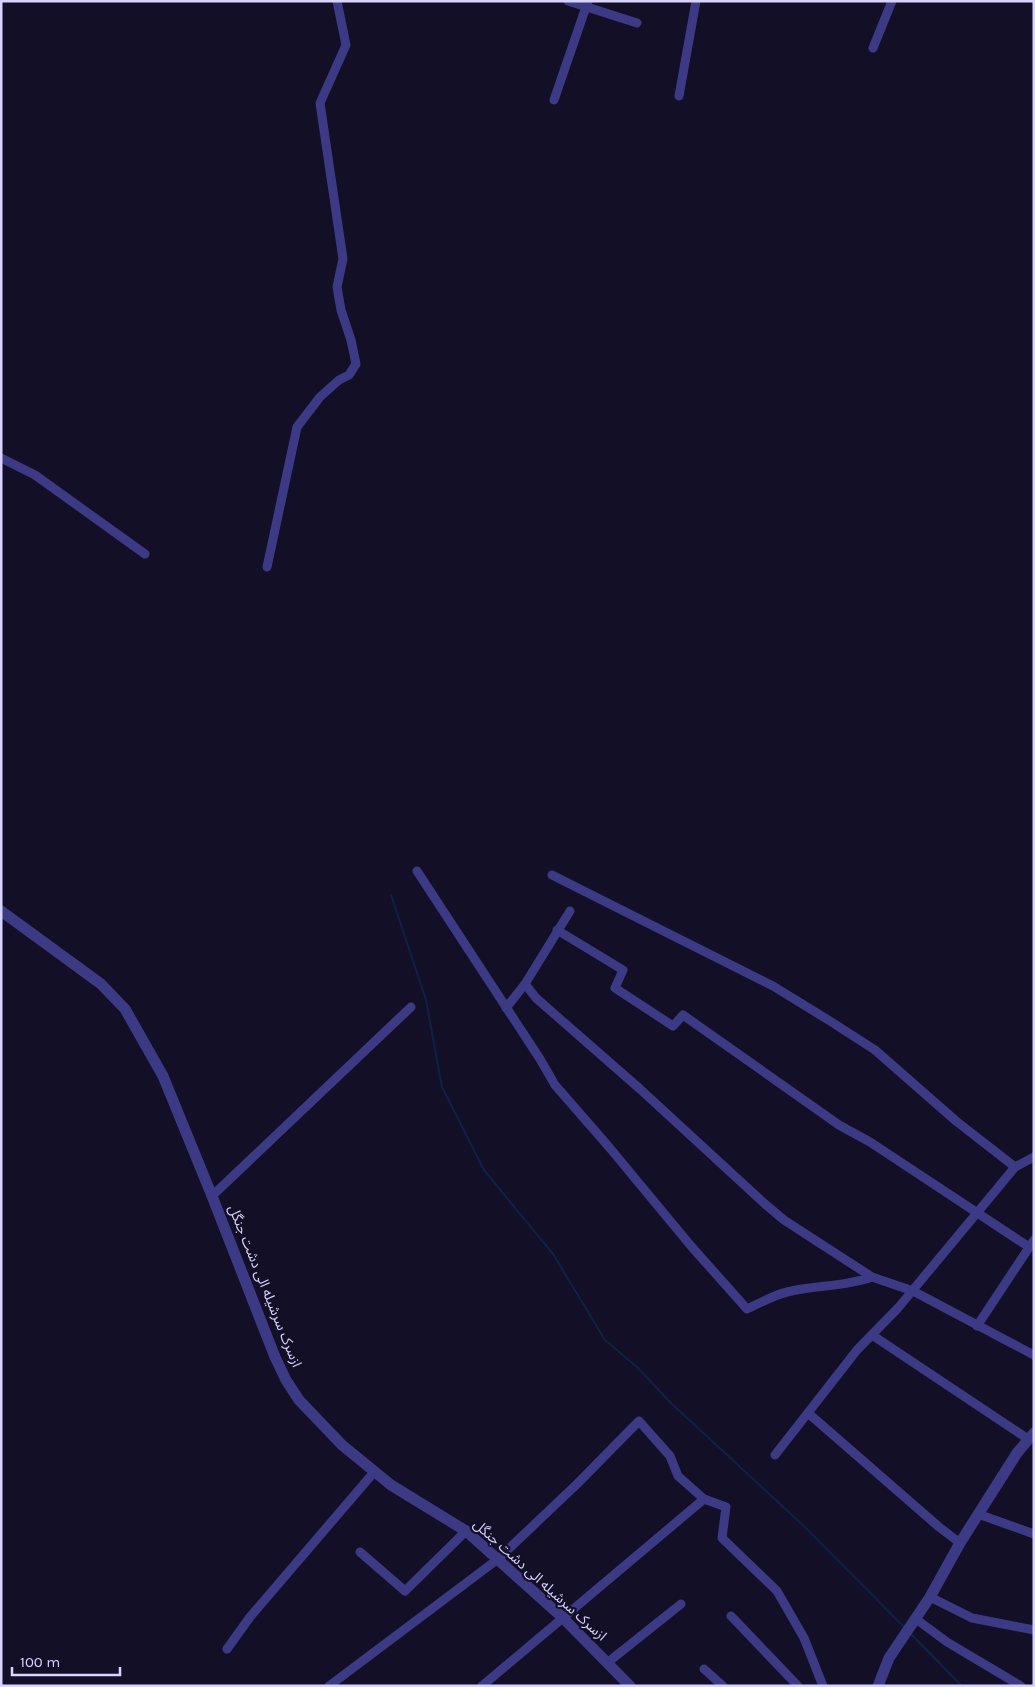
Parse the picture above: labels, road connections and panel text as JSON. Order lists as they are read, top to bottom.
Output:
{
  "streets": {
    "street": ["ازسرک سرشیله الی دشت جنگل"]
  },
  "scale_bar": "100 m"
}
